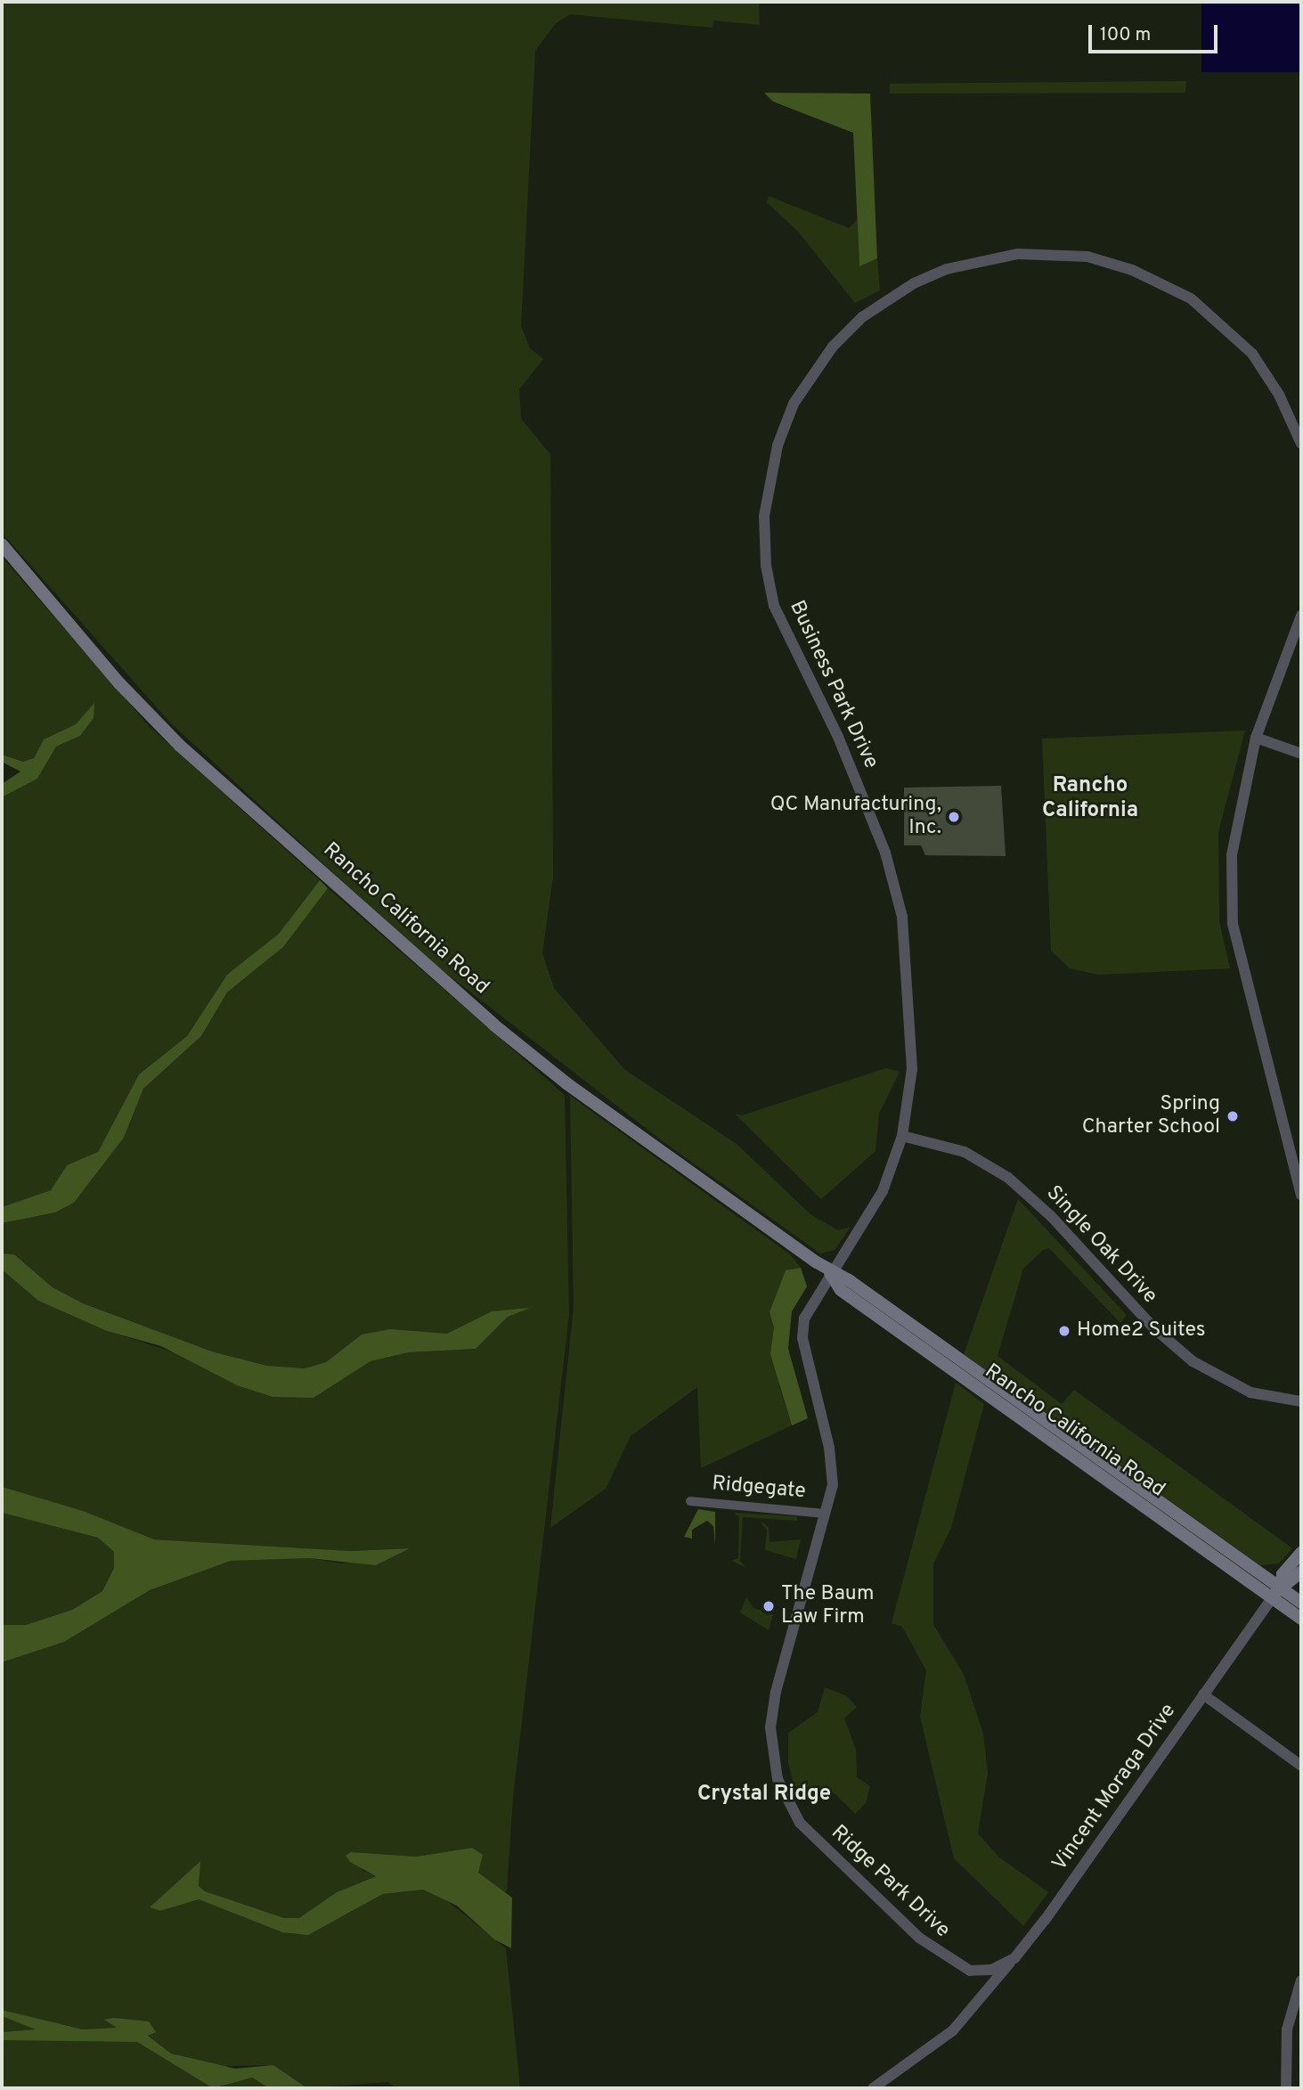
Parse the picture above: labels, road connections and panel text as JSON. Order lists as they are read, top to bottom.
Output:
{
  "streets": {
    "main road": ["Rancho California Road"],
    "street": [
      "Business Park Drive",
      "Single Oak Drive",
      "Ridgegate",
      "Vincent Moraga Drive",
      "Ridge Park Drive"
    ]
  },
  "crossings": [
    ["Business Park Drive", "Rancho California Road"],
    ["Business Park Drive", "Single Oak Drive"],
    ["Business Park Drive", "Ridge Park Drive"],
    ["Rancho California Road", "Vincent Moraga Drive"],
    ["Rancho California Road", "Ridge Park Drive"],
    ["Ridgegate", "Ridge Park Drive"],
    ["Vincent Moraga Drive", "Ridge Park Drive"]
  ],
  "districts": ["Rancho California", "Crystal Ridge"],
  "places": [
    "QC Manufacturing, Inc.",
    "Spring Charter School",
    "Home2 Suites",
    "The Baum Law Firm"
  ],
  "scale_bar": "100 m"
}
